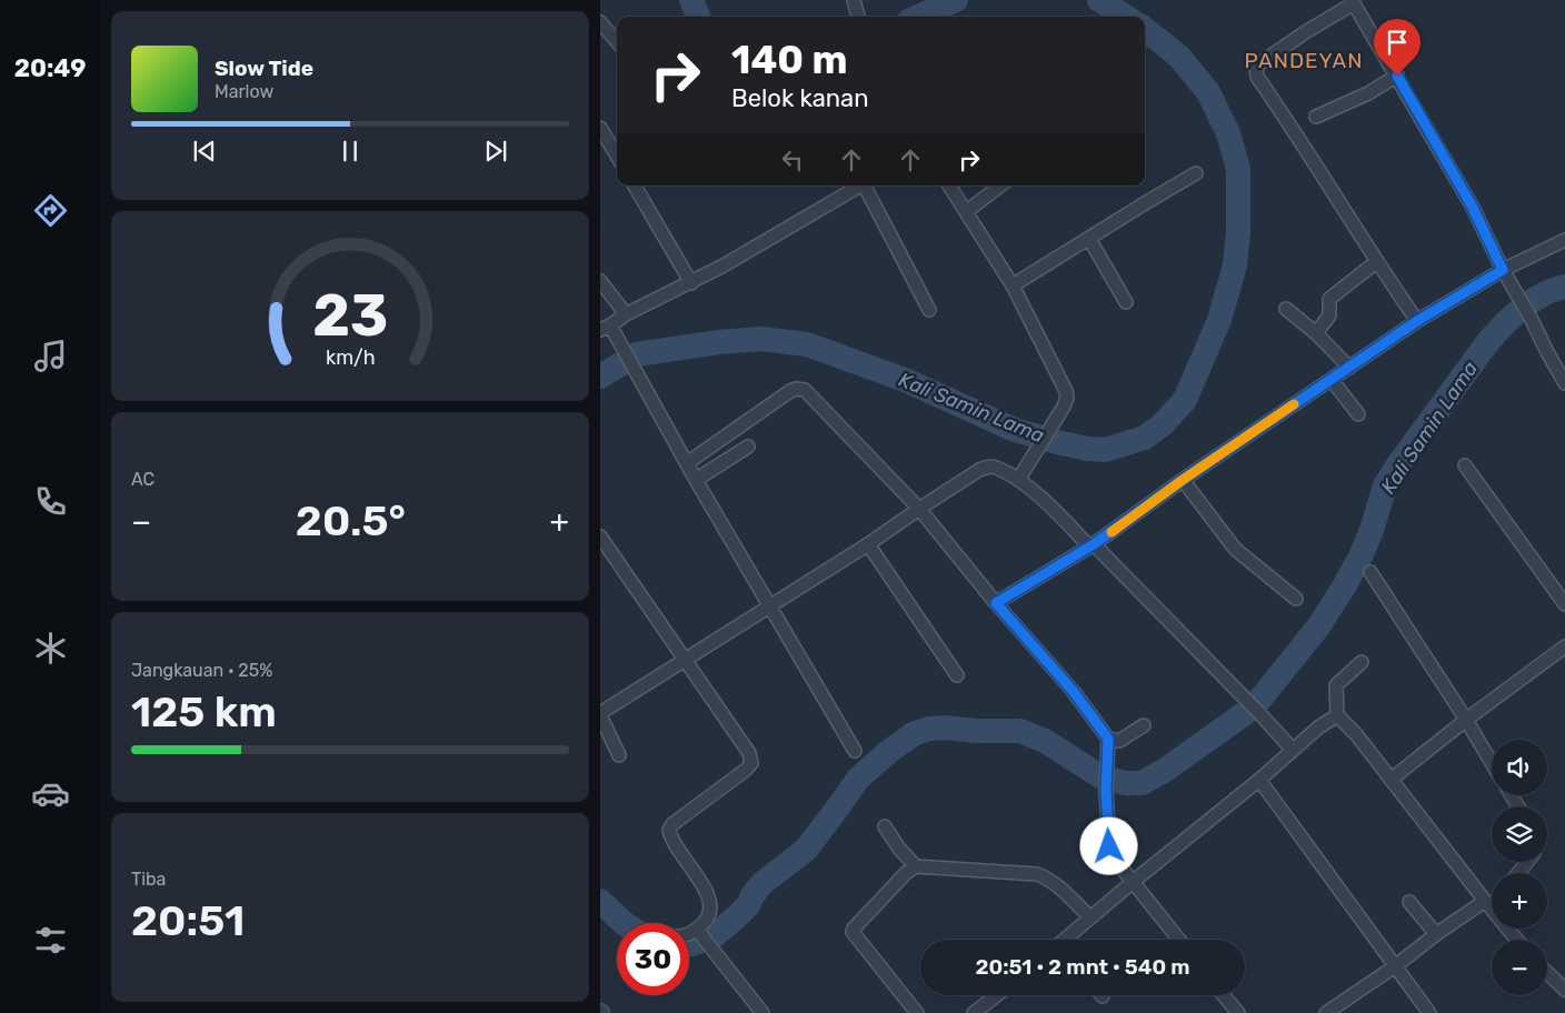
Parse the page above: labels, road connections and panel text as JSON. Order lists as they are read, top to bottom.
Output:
{
  "districts": ["PANDEYAN"],
  "water": ["Kali Samin Lama"],
  "page": {
    "tabs": "20:49",
    "turn": ["140 m", "Belok kanan"],
    "song": ["Slow Tide", "Marlow"],
    "tile": [
      "AC",
      ["Jangkauan · 25%", "125 km"],
      ["Tiba", "20:51"]
    ],
    "heat": ["−", "20.5°", "+"],
    "map_buttons": ["+", "−"],
    "limit": "30",
    "trip": "20:51 · 2 mnt · 540 m",
    "gauge": ["23", "km/h"]
  }
}
